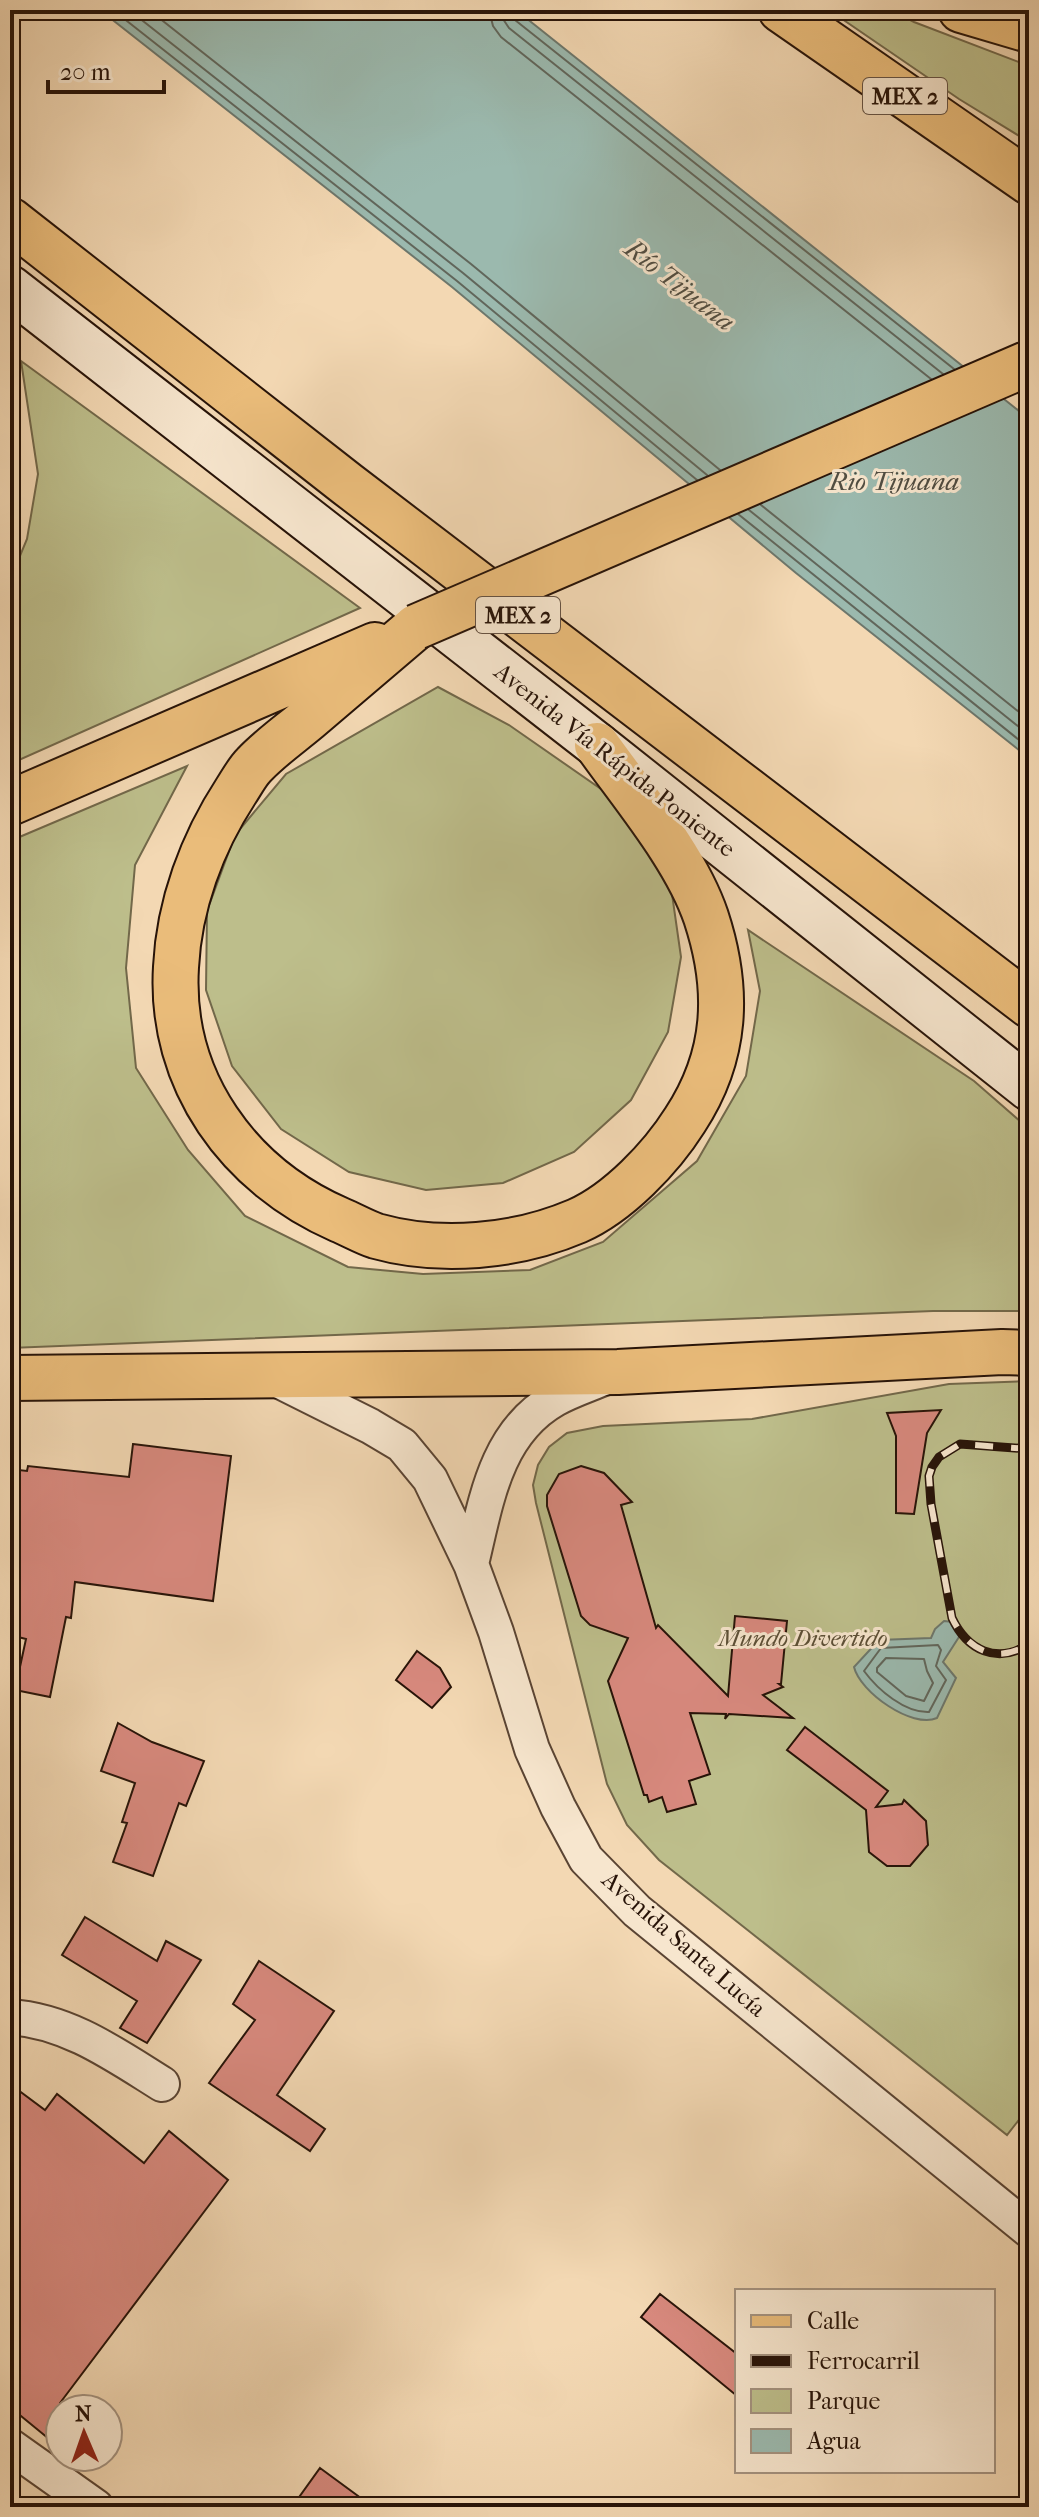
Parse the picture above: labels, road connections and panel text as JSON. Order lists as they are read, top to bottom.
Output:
{
  "streets": {
    "main road": ["MEX 2", "Avenida Vía Rápida Poniente"],
    "street": ["Avenida Santa Lucía"]
  },
  "water": ["Río Tijuana", "Rio Tijuana"],
  "parks": ["Mundo Divertido"],
  "legend": [
    "Calle",
    "Ferrocarril",
    "Parque",
    "Agua"
  ],
  "scale_bar": "20 m",
  "north": "top"
}
